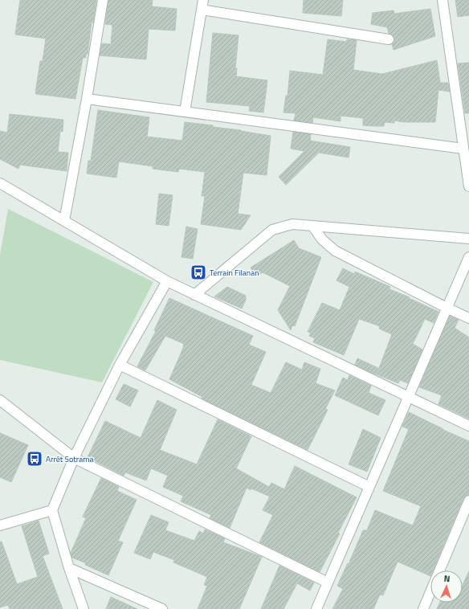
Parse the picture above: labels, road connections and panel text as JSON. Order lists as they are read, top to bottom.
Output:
{
  "places": {
    "bus stop": ["Terrain Filanan", "Arrêt Sotrama"]
  },
  "north": "top"
}
